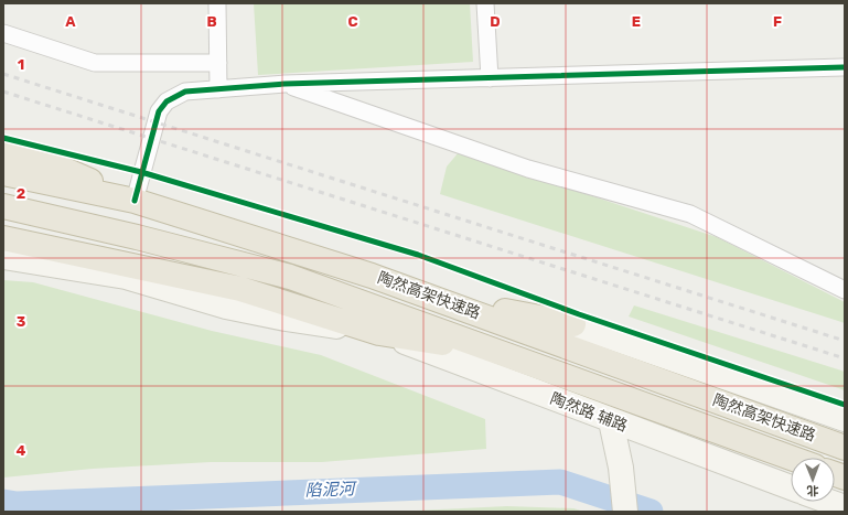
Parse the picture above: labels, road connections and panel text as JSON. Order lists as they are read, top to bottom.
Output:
{
  "streets": {
    "highway": ["陶然高架快速路"],
    "main road": ["陶然路 辅路"]
  },
  "water": ["陷泥河"],
  "north": "bottom",
  "grid": {
    "columns": [
      "A",
      "B",
      "C",
      "D",
      "E",
      "F"
    ],
    "rows": [
      "1",
      "2",
      "3",
      "4"
    ]
  }
}
